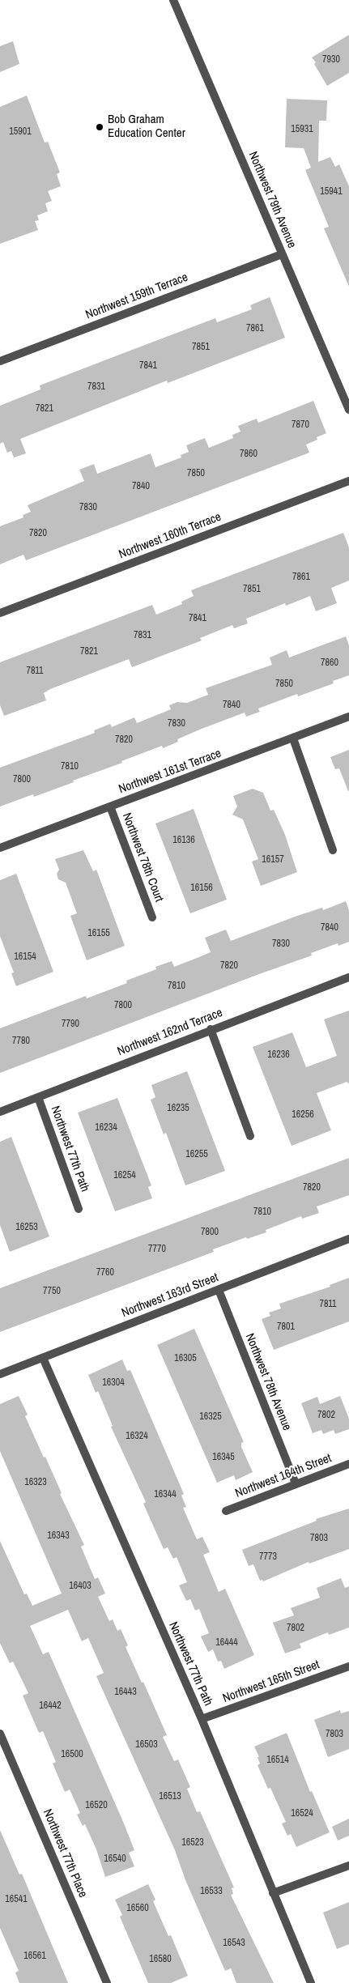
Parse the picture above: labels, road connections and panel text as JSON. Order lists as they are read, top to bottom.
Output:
{
  "streets": {
    "street": [
      "Northwest 79th Avenue",
      "Northwest 159th Terrace",
      "Northwest 160th Terrace",
      "Northwest 161st Terrace",
      "Northwest 78th Court",
      "Northwest 162nd Terrace",
      "Northwest 77th Path",
      "Northwest 163rd Street",
      "Northwest 78th Avenue",
      "Northwest 164th Street",
      "Northwest 165th Street",
      "Northwest 77th Place"
    ]
  },
  "crossings": [
    ["Northwest 79th Avenue", "Northwest 159th Terrace"],
    ["Northwest 161st Terrace", "Northwest 78th Court"],
    ["Northwest 162nd Terrace", "Northwest 77th Path"],
    ["Northwest 77th Path", "Northwest 163rd Street"],
    ["Northwest 77th Path", "Northwest 165th Street"],
    ["Northwest 163rd Street", "Northwest 78th Avenue"],
    ["Northwest 78th Avenue", "Northwest 164th Street"]
  ],
  "places": ["Bob Graham Education Center"],
  "house_numbers": [
    "7930",
    "15931",
    "15901",
    "15941",
    "7861",
    "7851",
    "7841",
    "7831",
    "7821",
    "7870",
    "7860",
    "7850",
    "7840",
    "7830",
    "7820",
    "7861",
    "7851",
    "7841",
    "7831",
    "7821",
    "7860",
    "7811",
    "7850",
    "7840",
    "7830",
    "7820",
    "7810",
    "7800",
    "16136",
    "16157",
    "16156",
    "7840",
    "16155",
    "7830",
    "16154",
    "7820",
    "7810",
    "7800",
    "7790",
    "7780",
    "16236",
    "16235",
    "16256",
    "16234",
    "16255",
    "16254",
    "7820",
    "7810",
    "16253",
    "7800",
    "7770",
    "7760",
    "7750",
    "7811",
    "7801",
    "16305",
    "16304",
    "7802",
    "16325",
    "16324",
    "16345",
    "16323",
    "16344",
    "16343",
    "7803",
    "7773",
    "16403",
    "7802",
    "16444",
    "16443",
    "16442",
    "7803",
    "16503",
    "16500",
    "16514",
    "16513",
    "16520",
    "16524",
    "16523",
    "16540",
    "16533",
    "16541",
    "16560",
    "16543",
    "16561",
    "16580"
  ]
}
